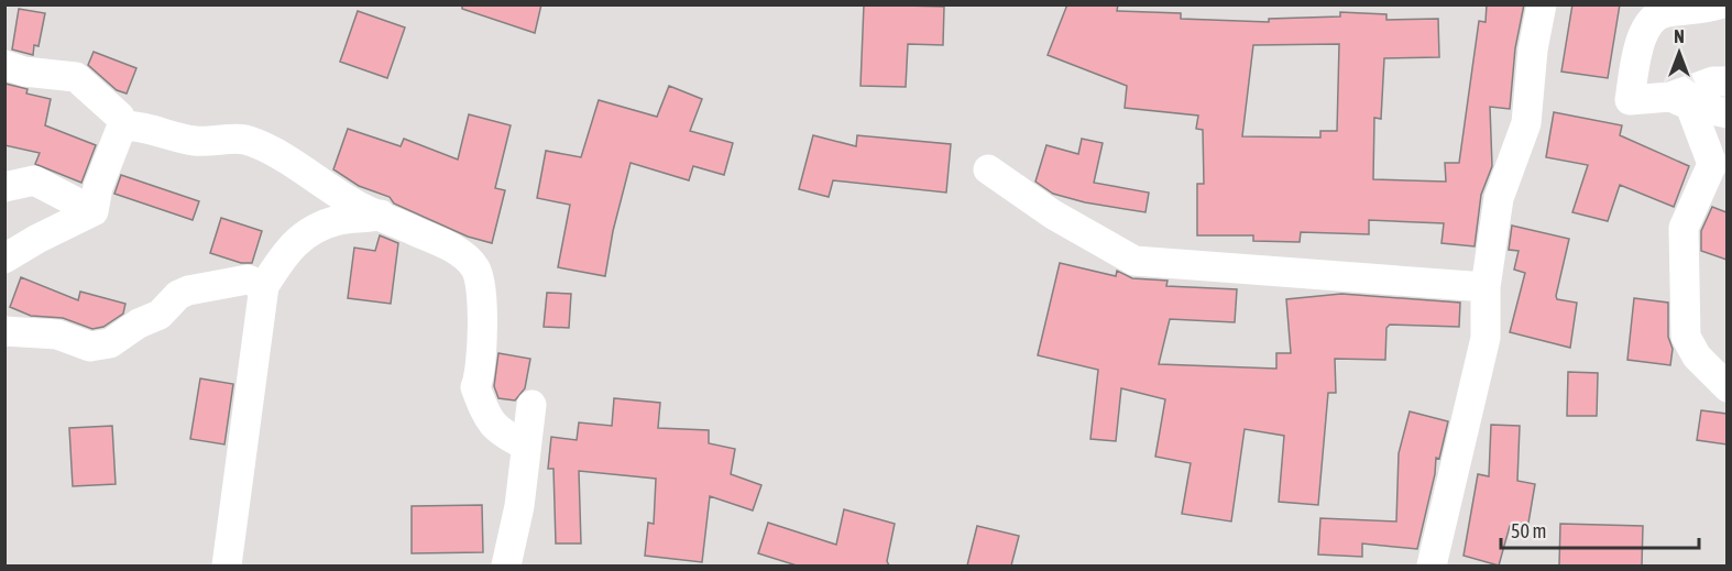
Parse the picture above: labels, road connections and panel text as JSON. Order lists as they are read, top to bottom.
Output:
{
  "scale_bar": "50 m",
  "north": "top"
}
